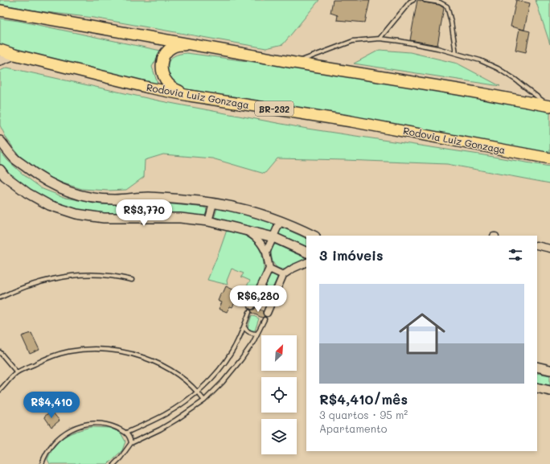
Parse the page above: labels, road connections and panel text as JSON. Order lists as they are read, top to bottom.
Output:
{
  "streets": {
    "highway": ["Rodovia Luiz Gonzaga", "BR-232"]
  },
  "north": "top right",
  "page": {
    "price": ["R$3,770", "R$6,280", "R$4,410"],
    "heading": "3 imóveis",
    "list": [
      {
        "name": "R$4,410/mês",
        "note": "3 quartos · 95 m² · Apartamento"
      }
    ]
  }
}
